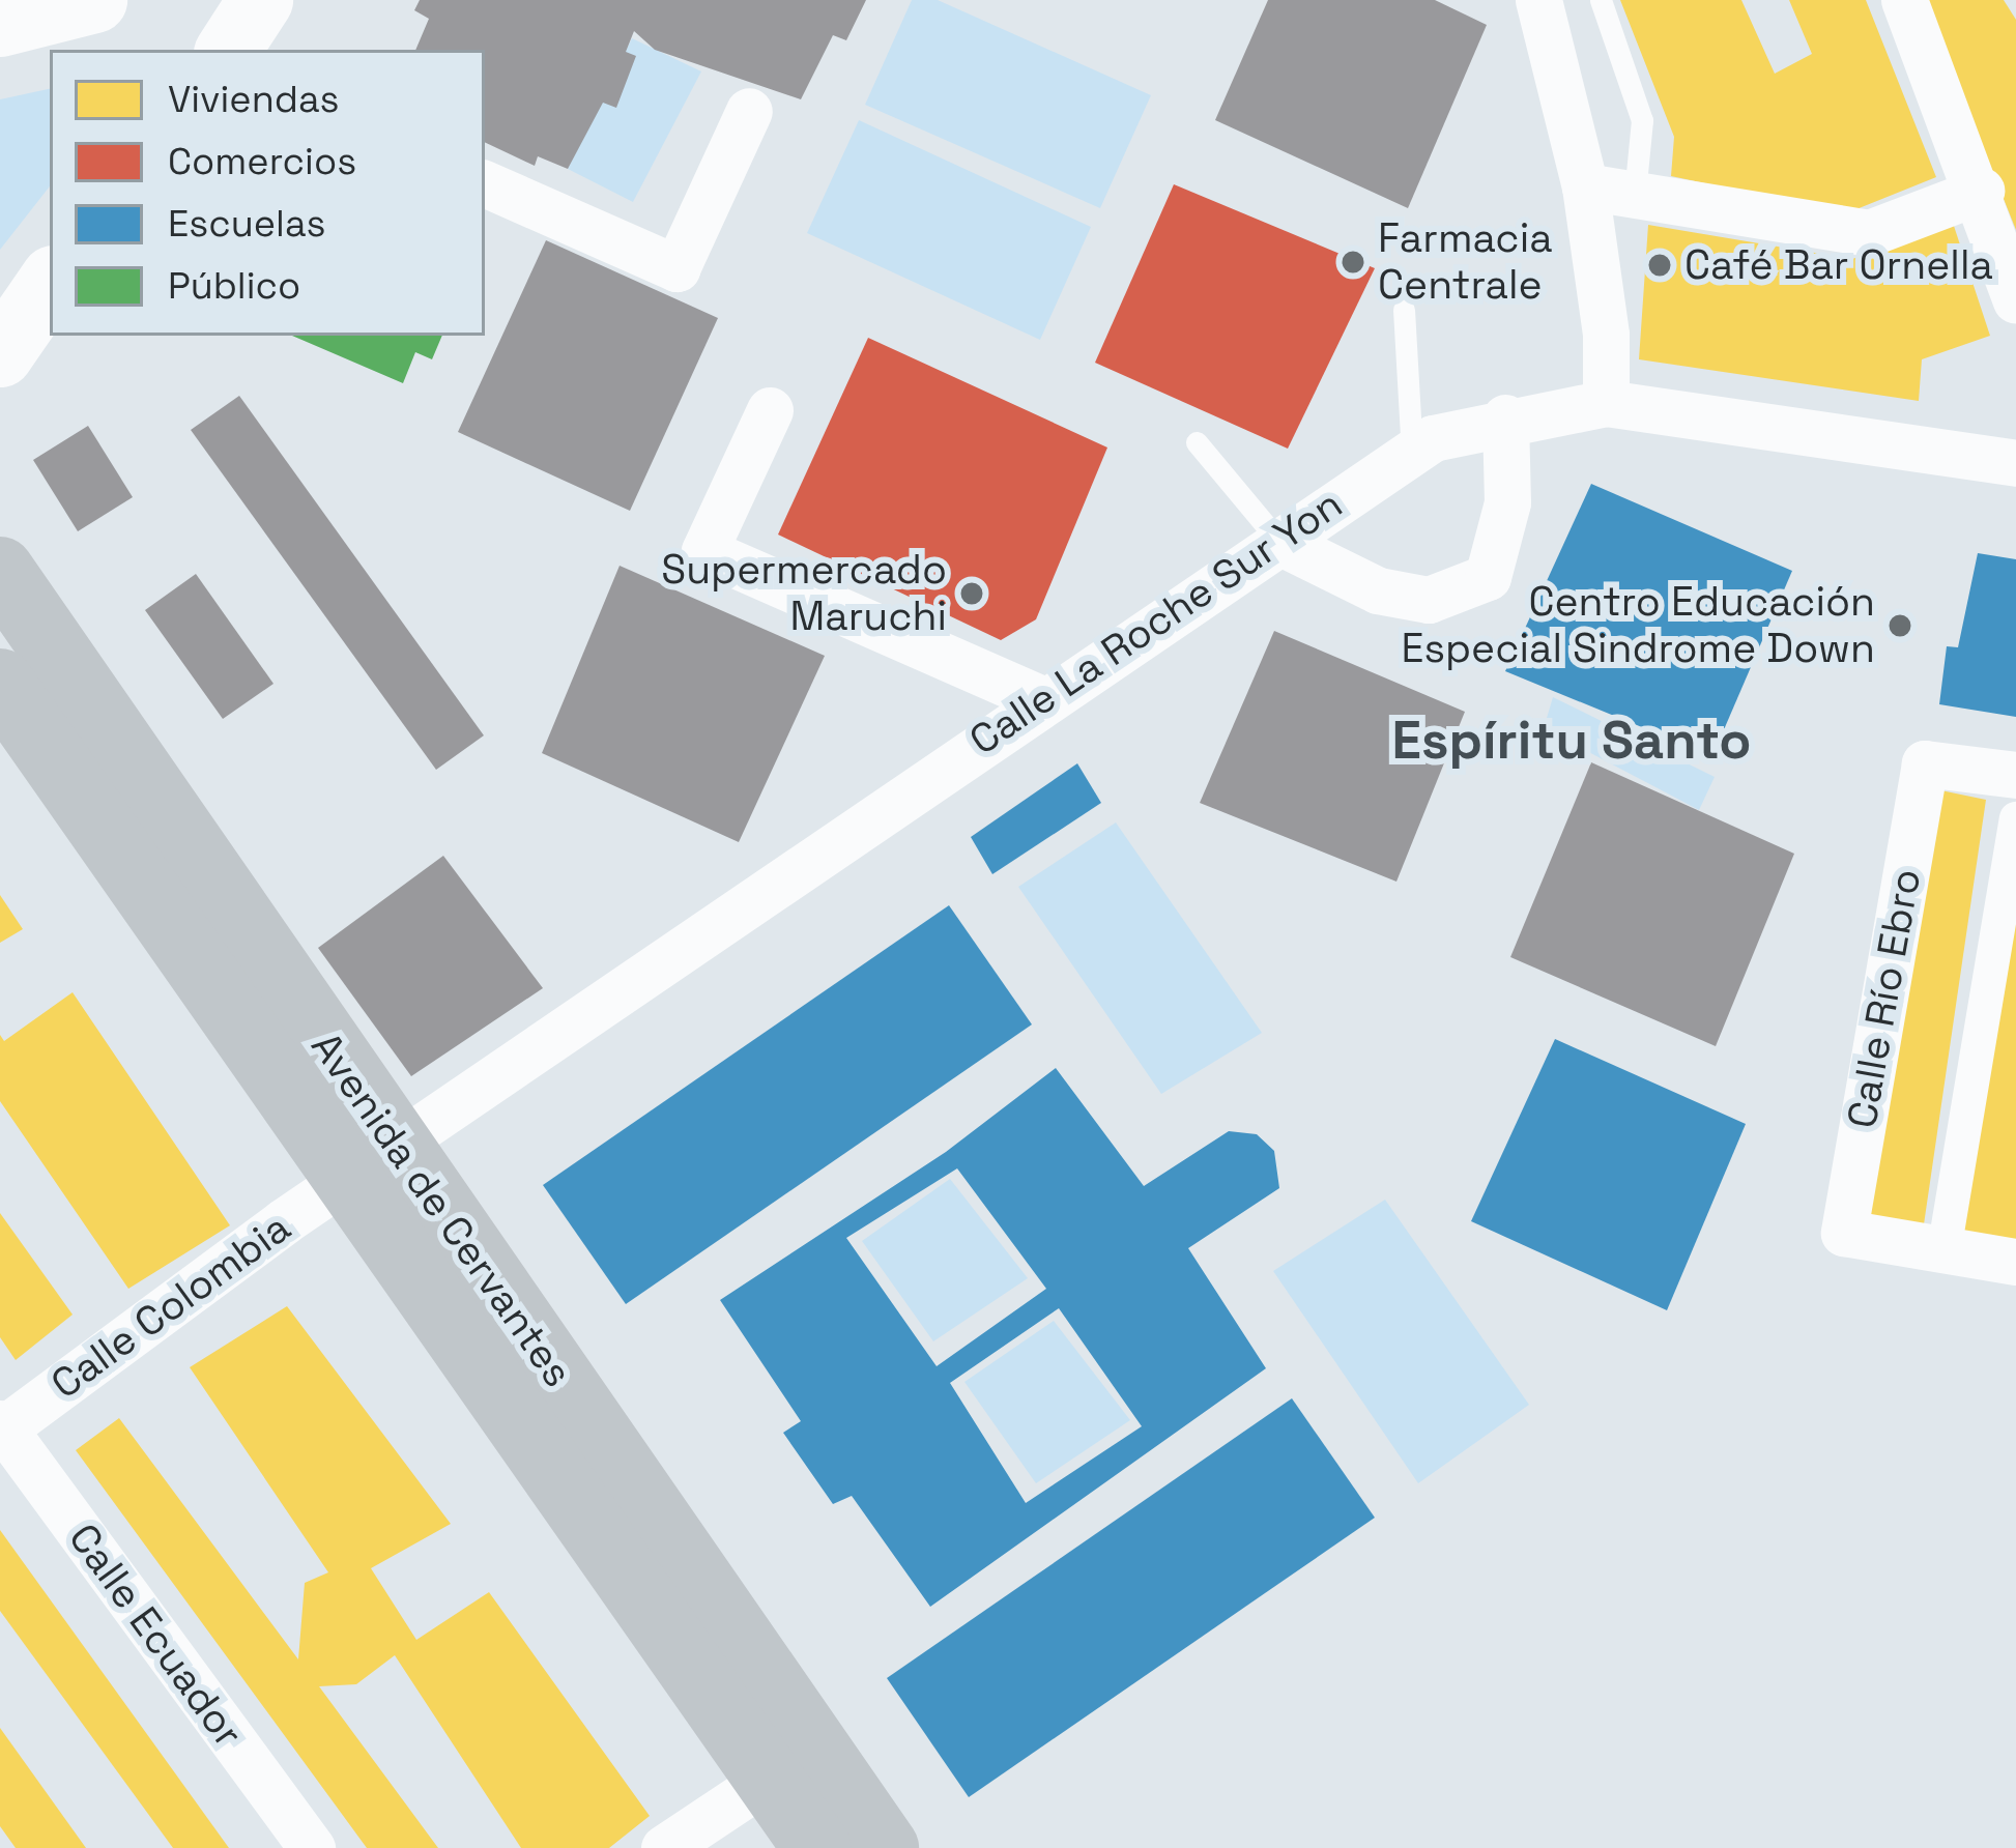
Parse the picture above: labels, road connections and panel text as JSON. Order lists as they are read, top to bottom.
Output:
{
  "streets": {
    "main road": ["Avenida de Cervantes"],
    "street": [
      "Calle La Roche Sur Yon",
      "Calle Río Ebro",
      "Calle Colombia",
      "Calle Ecuador"
    ]
  },
  "crossings": [
    ["Calle La Roche Sur Yon", "Avenida de Cervantes"],
    ["Calle La Roche Sur Yon", "Calle Colombia"],
    ["Avenida de Cervantes", "Calle Colombia"],
    ["Calle Colombia", "Calle Ecuador"]
  ],
  "districts": ["Espíritu Santo"],
  "places": [
    "Farmacia Centrale",
    "Café Bar Ornella",
    "Supermercado Maruchi",
    "Centro Educación Especial Sindrome Down"
  ],
  "legend": [
    "Viviendas",
    "Comercios",
    "Escuelas",
    "Público"
  ]
}
